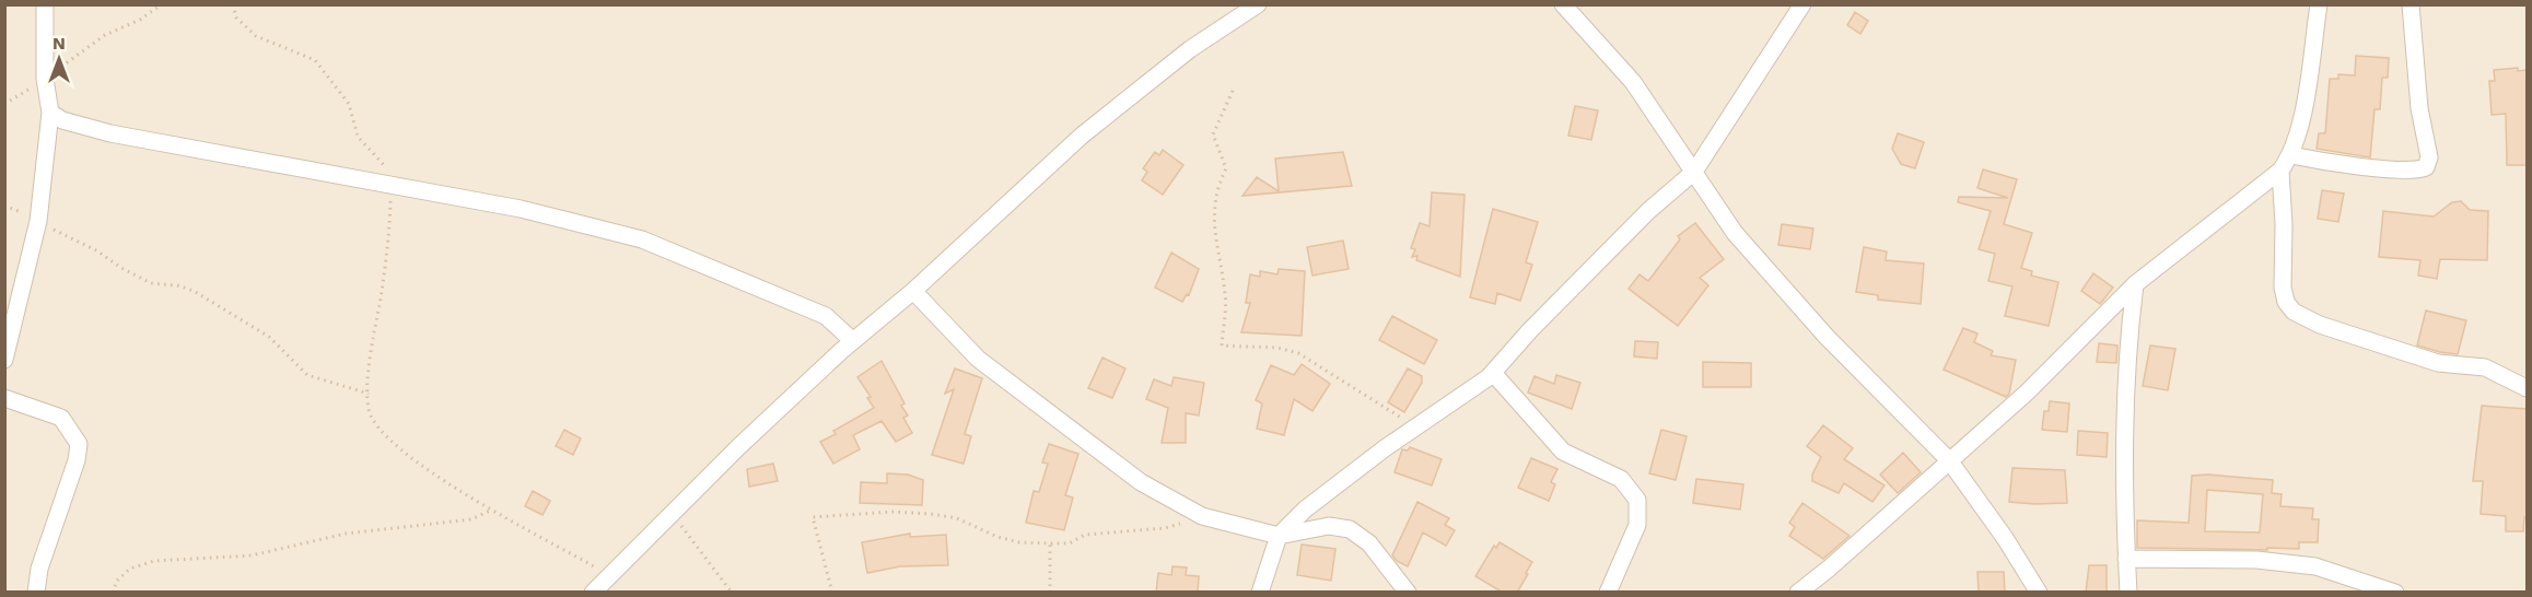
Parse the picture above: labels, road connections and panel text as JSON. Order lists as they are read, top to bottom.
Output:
{
  "north": "top"
}
